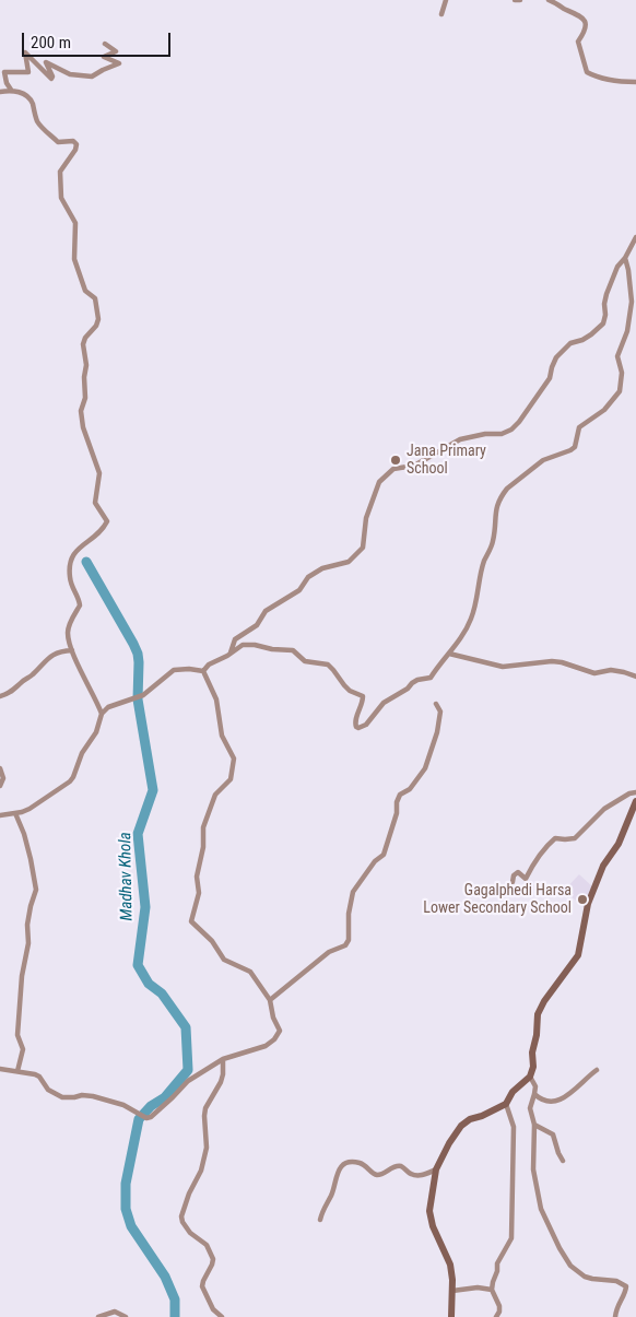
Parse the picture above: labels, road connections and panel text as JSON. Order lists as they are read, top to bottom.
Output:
{
  "water": ["Madhav Khola"],
  "places": ["Jana Primary School", "Gagalphedi Harsa Lower Secondary School"],
  "scale_bar": "200 m"
}
